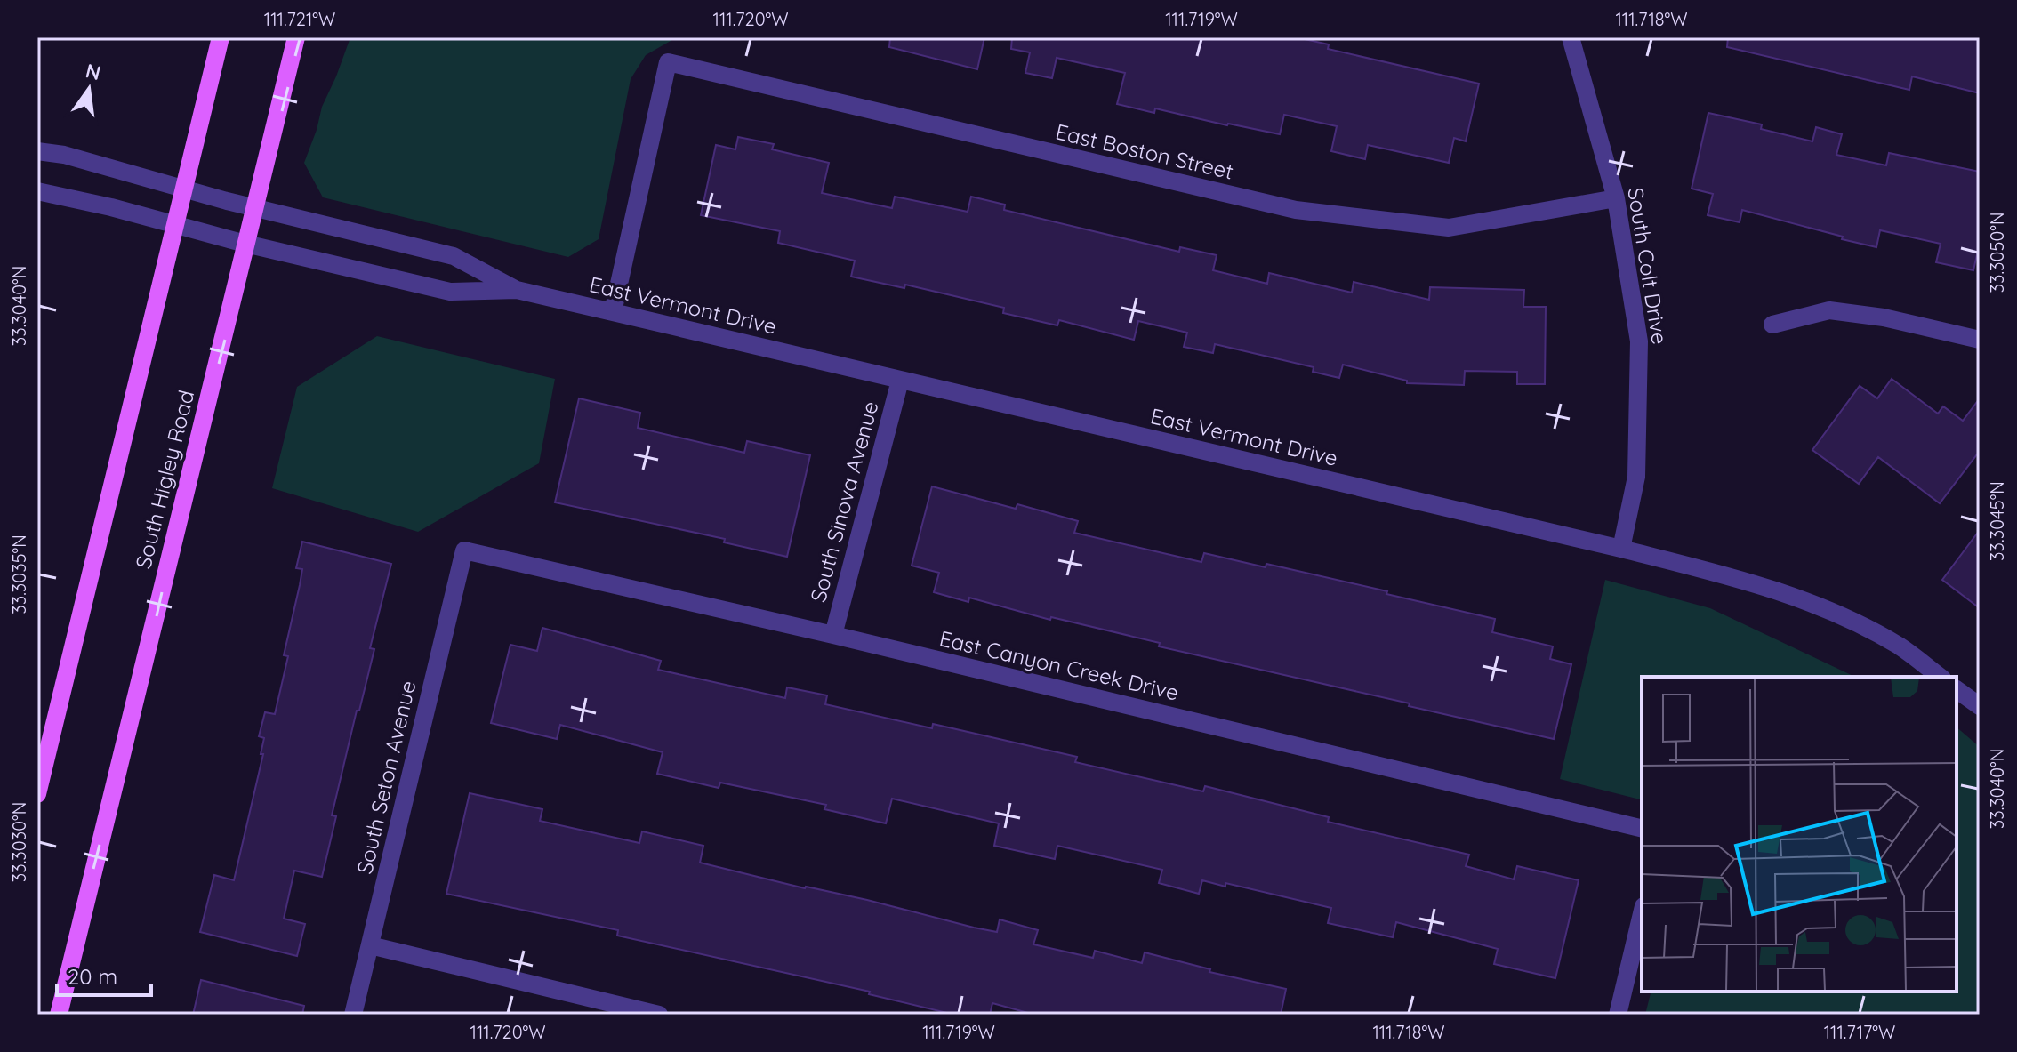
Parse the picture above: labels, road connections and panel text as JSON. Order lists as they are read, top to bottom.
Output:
{
  "streets": {
    "main road": ["South Higley Road"],
    "street": [
      "East Boston Street",
      "South Colt Drive",
      "East Vermont Drive",
      "South Sinova Avenue",
      "East Canyon Creek Drive",
      "South Seton Avenue"
    ]
  },
  "crossings": [
    ["East Boston Street", "South Colt Drive"],
    ["East Boston Street", "East Vermont Drive"],
    ["South Colt Drive", "East Vermont Drive"],
    ["East Vermont Drive", "South Higley Road"],
    ["East Vermont Drive", "South Sinova Avenue"],
    ["South Sinova Avenue", "East Canyon Creek Drive"],
    ["East Canyon Creek Drive", "South Seton Avenue"]
  ],
  "scale_bar": "20 m",
  "north": "top",
  "coordinates": [
    "111.721°W",
    "111.720°W",
    "111.719°W",
    "111.718°W",
    "33.3050°N",
    "33.3040°N",
    "33.3045°N",
    "33.3035°N",
    "33.3030°N",
    "111.717°W"
  ]
}
